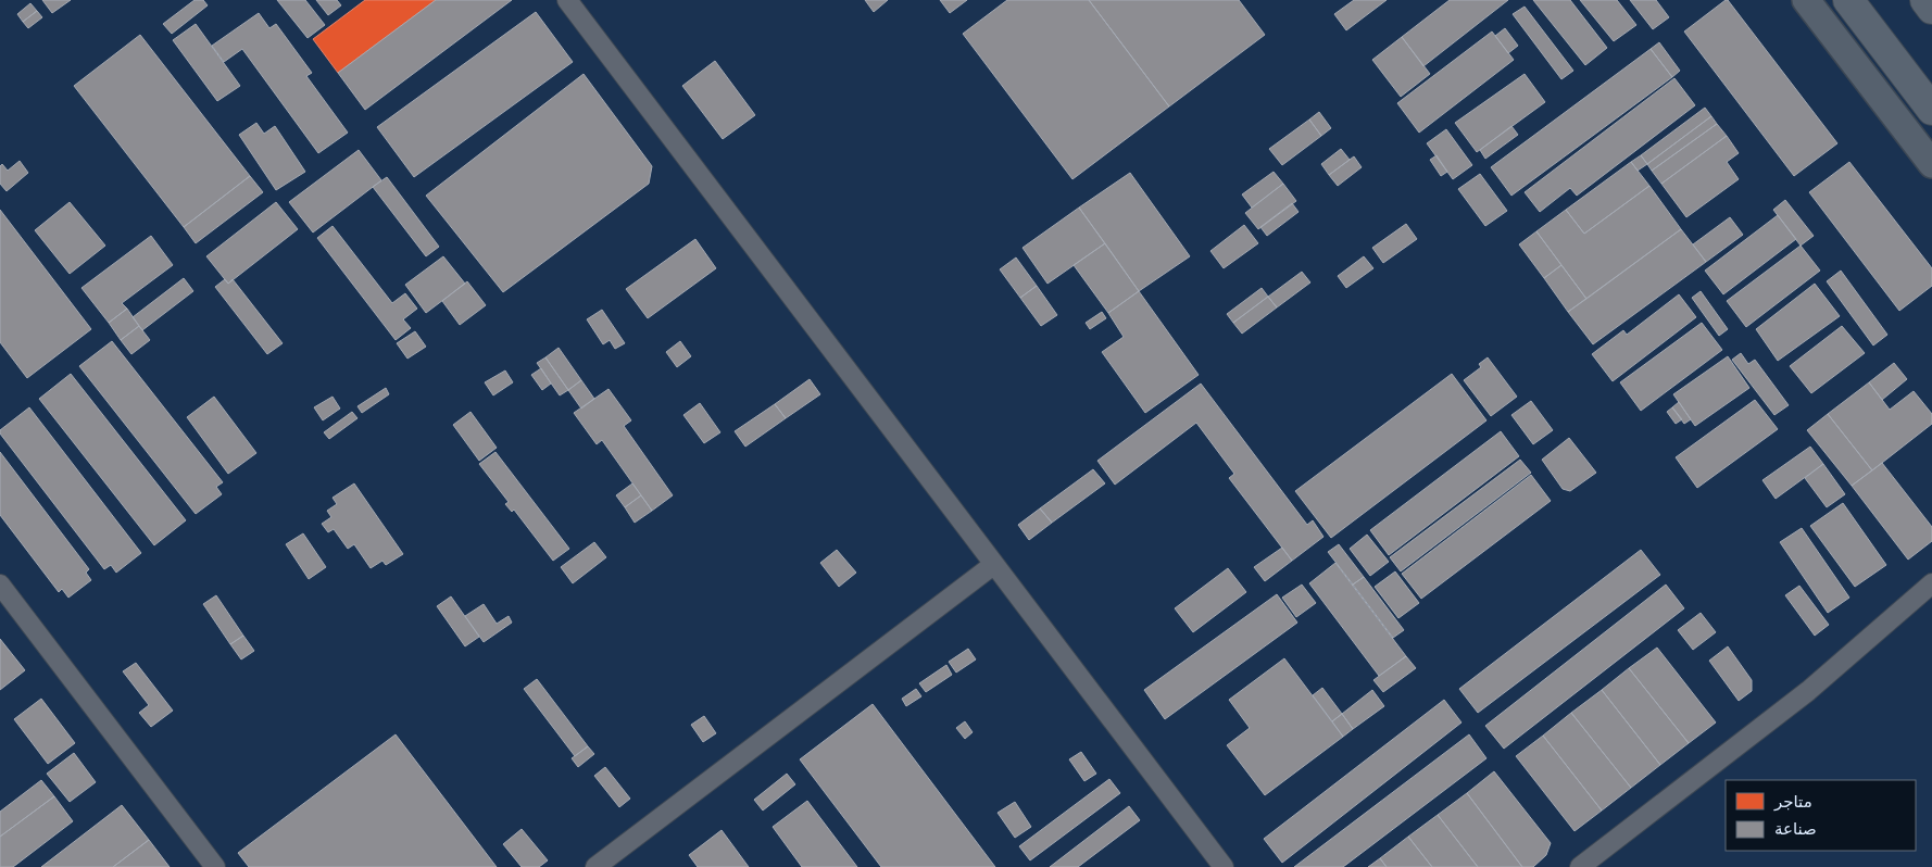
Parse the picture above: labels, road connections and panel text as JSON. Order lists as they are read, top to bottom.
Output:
{
  "legend": ["متاجر", "صناعة"]
}
